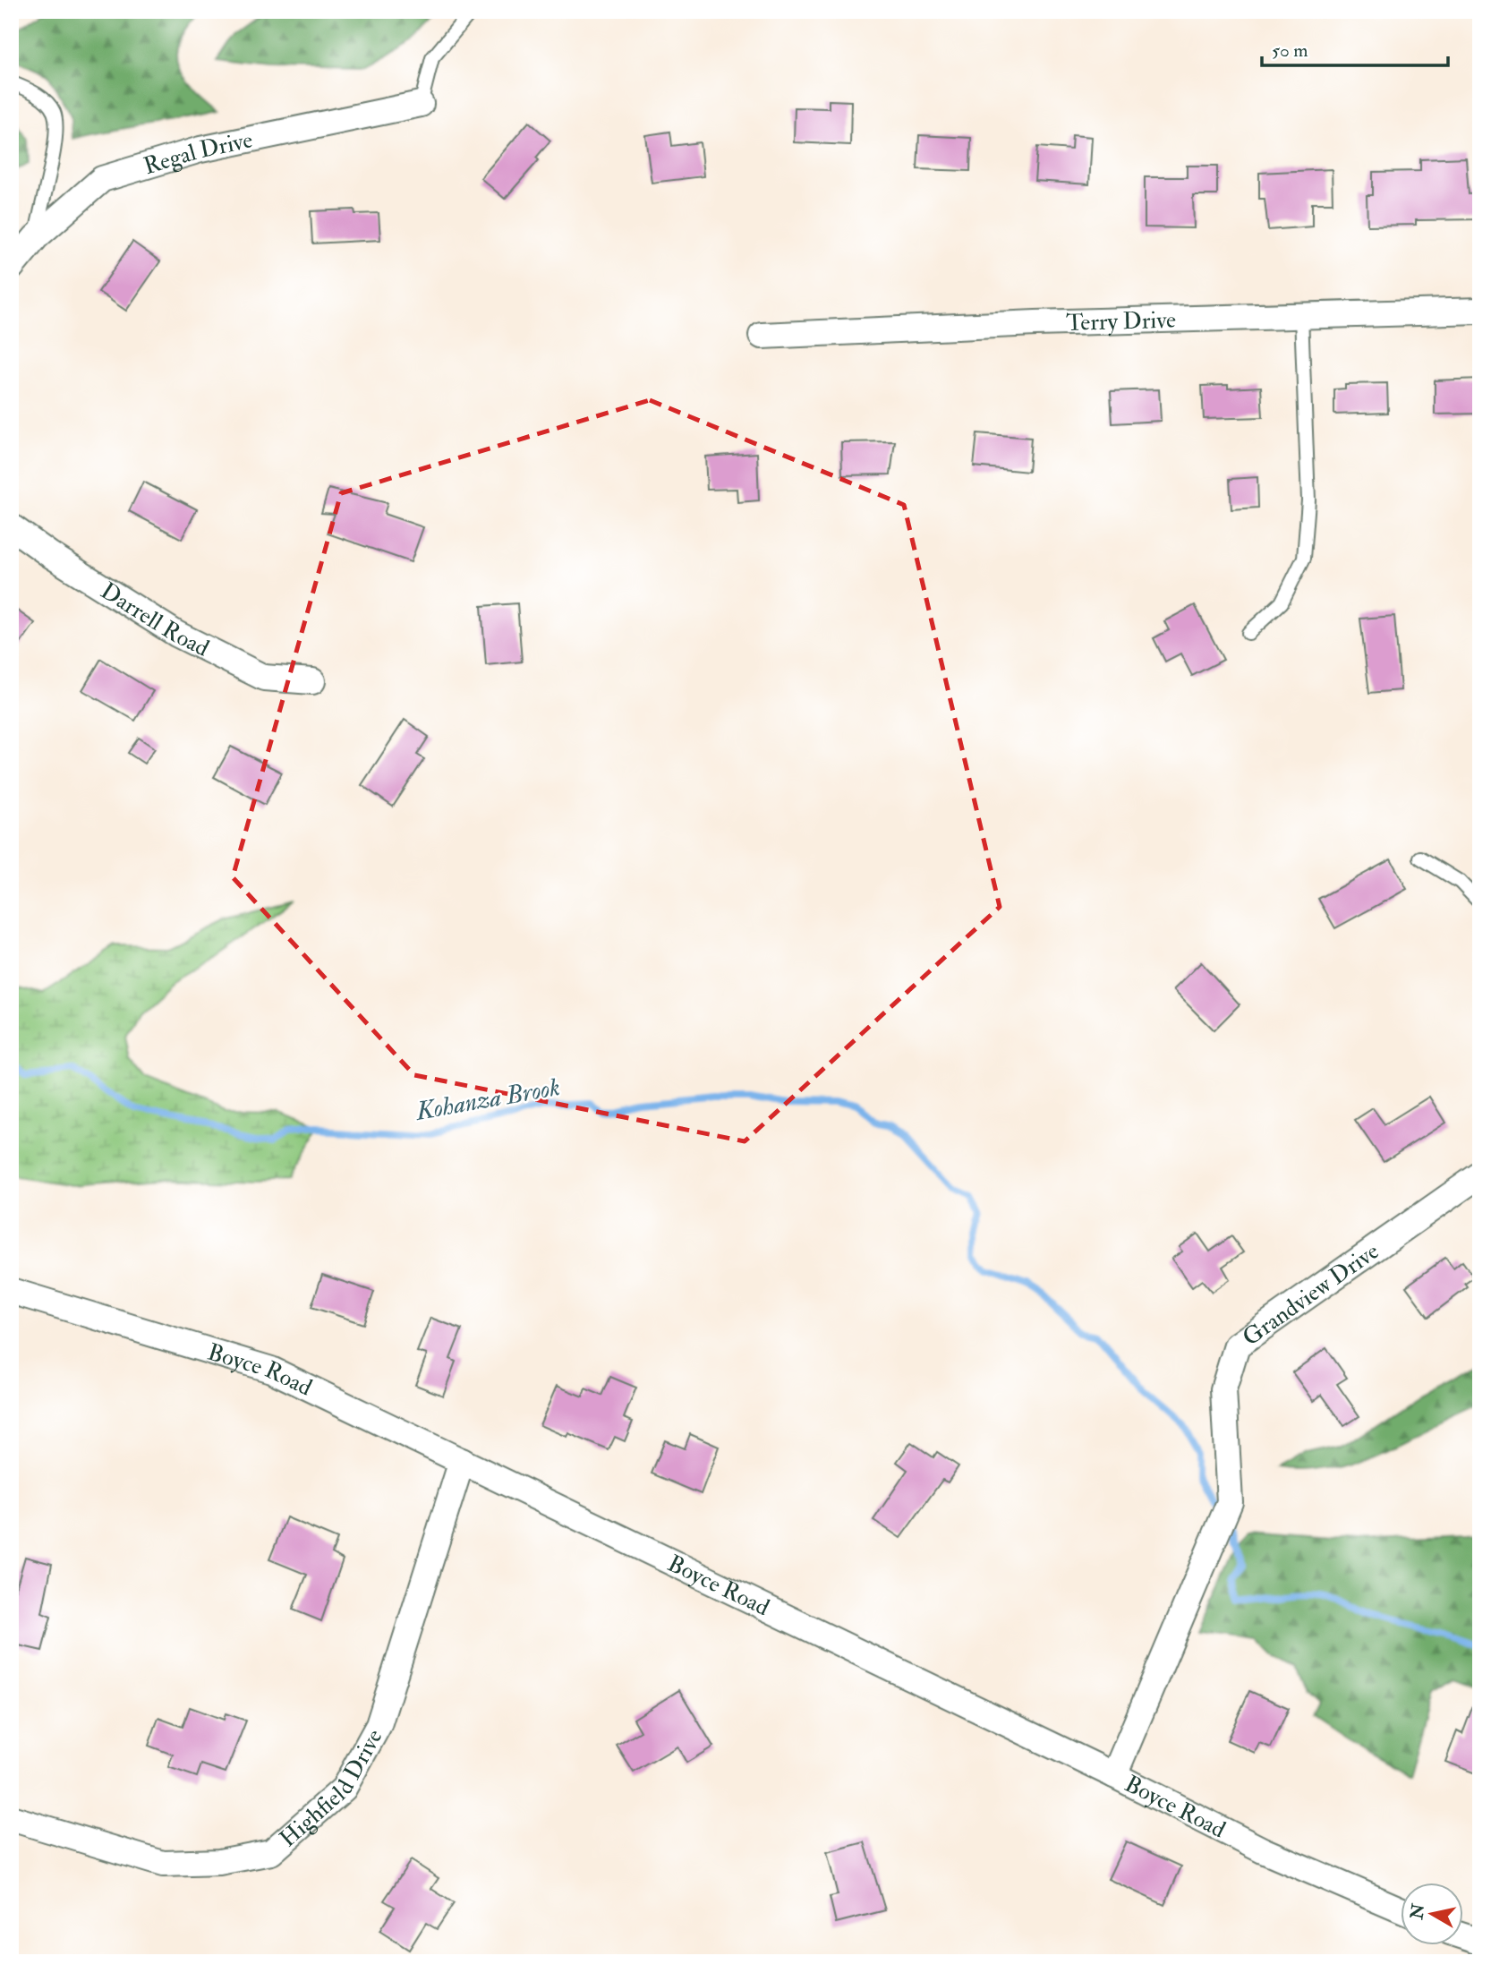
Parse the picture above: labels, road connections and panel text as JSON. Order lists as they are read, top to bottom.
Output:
{
  "streets": {
    "street": [
      "Regal Drive",
      "Terry Drive",
      "Darrell Road",
      "Grandview Drive",
      "Boyce Road",
      "Highfield Drive"
    ]
  },
  "crossings": [
    ["Grandview Drive", "Boyce Road"],
    ["Boyce Road", "Highfield Drive"]
  ],
  "water": ["Kohanza Brook"],
  "scale_bar": "50 m",
  "north": "left"
}
